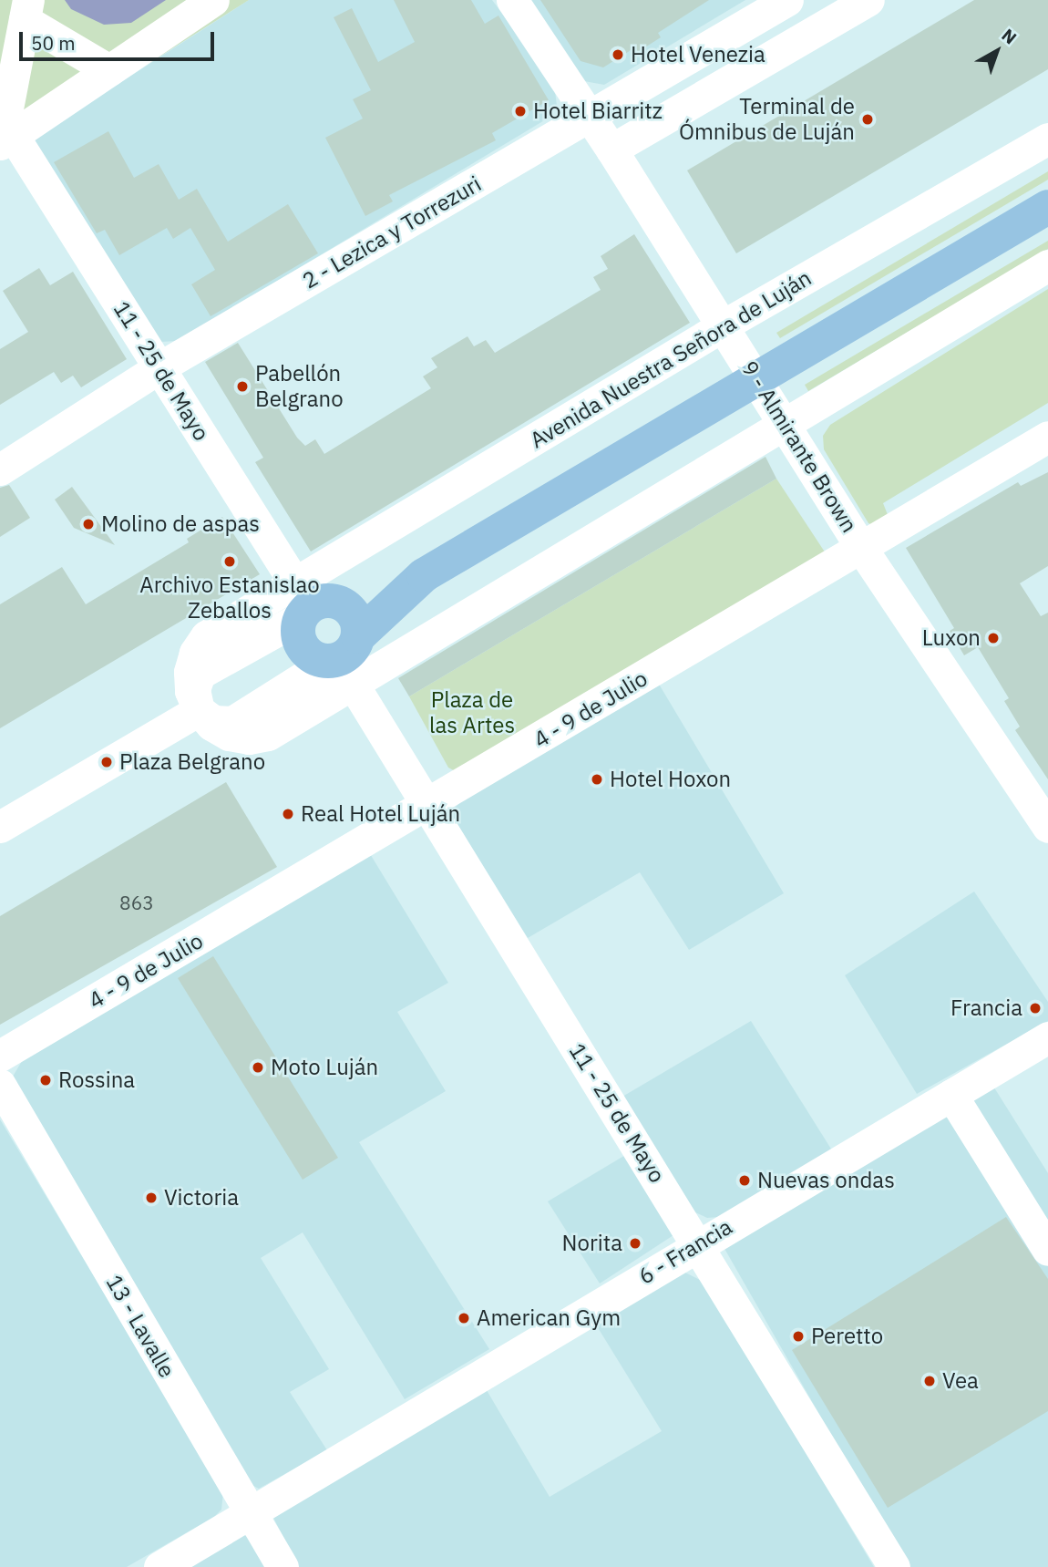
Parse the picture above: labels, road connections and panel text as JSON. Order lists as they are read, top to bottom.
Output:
{
  "streets": {
    "street": [
      "2 - Lezica y Torrezuri",
      "Avenida Nuestra Señora de Luján",
      "11 - 25 de Mayo",
      "9 - Almirante Brown",
      "4 - 9 de Julio",
      "6 - Francia",
      "13 - Lavalle"
    ]
  },
  "crossings": [
    ["2 - Lezica y Torrezuri", "11 - 25 de Mayo"],
    ["2 - Lezica y Torrezuri", "9 - Almirante Brown"],
    ["Avenida Nuestra Señora de Luján", "11 - 25 de Mayo"],
    ["Avenida Nuestra Señora de Luján", "9 - Almirante Brown"],
    ["11 - 25 de Mayo", "4 - 9 de Julio"],
    ["11 - 25 de Mayo", "6 - Francia"],
    ["9 - Almirante Brown", "4 - 9 de Julio"],
    ["6 - Francia", "13 - Lavalle"]
  ],
  "parks": ["Plaza de las Artes"],
  "places": [
    "Hotel Venezia",
    "Hotel Biarritz",
    "Terminal de Ómnibus de Luján",
    "Pabellón Belgrano",
    "Molino de aspas",
    "Archivo Estanislao Zeballos",
    "Luxon",
    "Plaza Belgrano",
    "Hotel Hoxon",
    "Real Hotel Luján",
    "Francia",
    "Moto Luján",
    "Rossina",
    "Nuevas ondas",
    "Victoria",
    "Norita",
    "American Gym",
    "Peretto",
    "Vea"
  ],
  "house_numbers": ["863"],
  "scale_bar": "50 m",
  "north": "top right"
}
